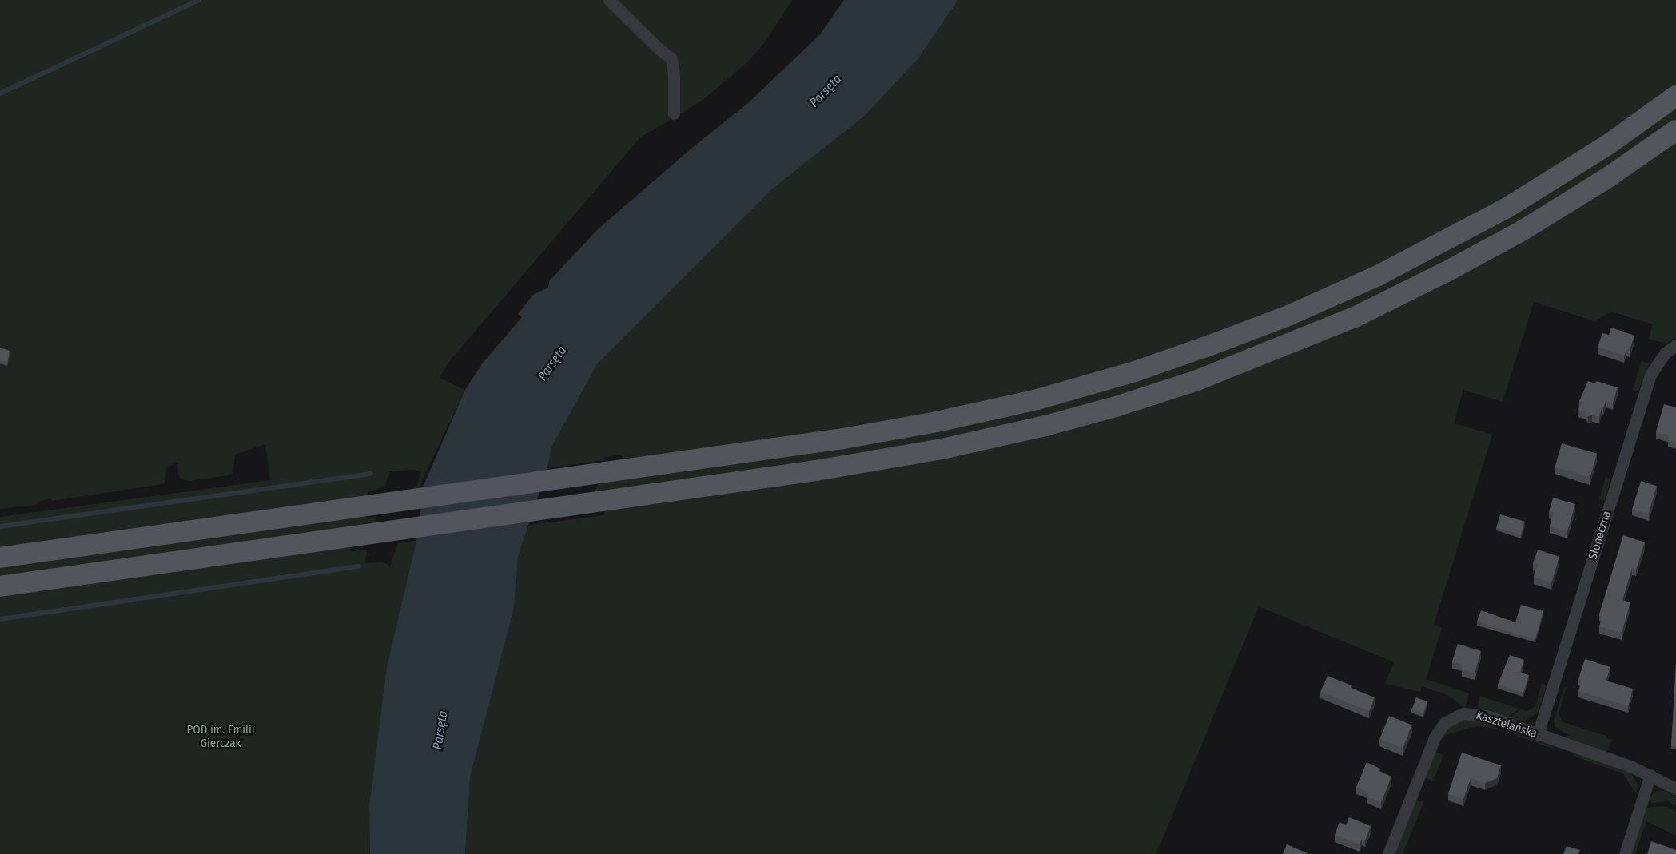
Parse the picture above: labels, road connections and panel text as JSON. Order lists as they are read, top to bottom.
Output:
{
  "streets": {
    "street": ["Słoneczna", "Kasztelańska"]
  },
  "crossings": [
    ["Słoneczna", "Kasztelańska"]
  ],
  "water": ["Parsęta"],
  "parks": ["POD im. Emilii Gierczak"]
}
